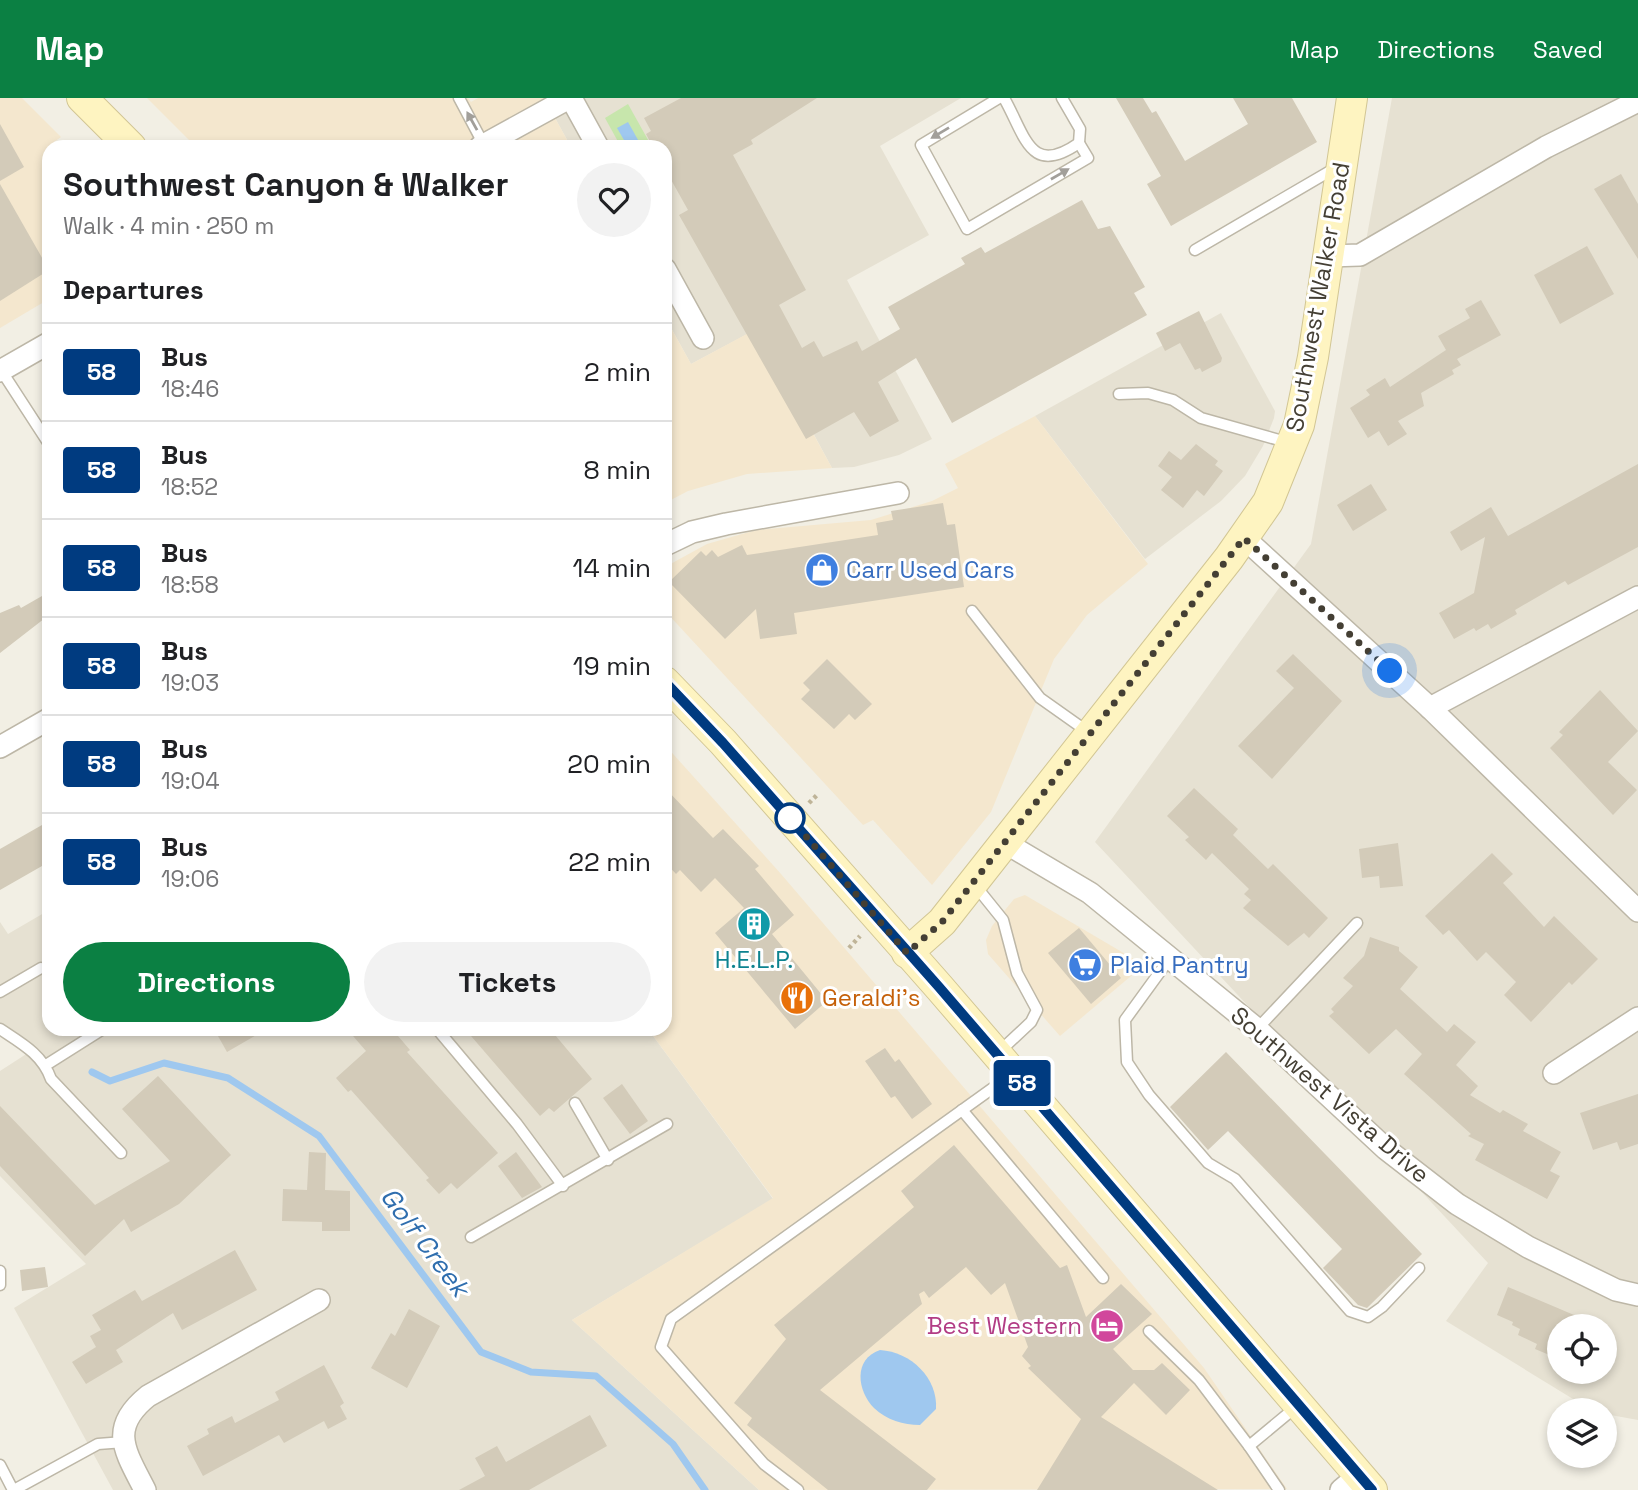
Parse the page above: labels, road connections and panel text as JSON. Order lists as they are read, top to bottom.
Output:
{
  "streets": {
    "main road": ["Southwest Walker Road"],
    "street": ["Southwest Vista Drive"]
  },
  "crossings": [
    ["Southwest Walker Road", "Southwest Vista Drive"]
  ],
  "water": ["Golf Creek"],
  "places": {
    "shop": ["Carr Used Cars"],
    "building": ["H.E.L.P."],
    "supermarket": ["Plaid Pantry"],
    "restaurant": ["Geraldi's"],
    "hotel": ["Best Western"]
  },
  "lines": ["bus line 58"],
  "page": {
    "header": "Map",
    "nav": ["Map", "Directions", "Saved"],
    "on_map": "58",
    "heading": [
      ["Southwest Canyon & Walker", "Walk · 4 min · 250 m"],
      "Departures"
    ],
    "list": [
      {
        "mark": "58",
        "name": "Bus",
        "note": "18:46",
        "value": "2 min"
      },
      {
        "mark": "58",
        "name": "Bus",
        "note": "18:52",
        "value": "8 min"
      },
      {
        "mark": "58",
        "name": "Bus",
        "note": "18:58",
        "value": "14 min"
      },
      {
        "mark": "58",
        "name": "Bus",
        "note": "19:03",
        "value": "19 min"
      },
      {
        "mark": "58",
        "name": "Bus",
        "note": "19:04",
        "value": "20 min"
      },
      {
        "mark": "58",
        "name": "Bus",
        "note": "19:06",
        "value": "22 min"
      }
    ],
    "buttons": ["Directions", "Tickets"]
  }
}
